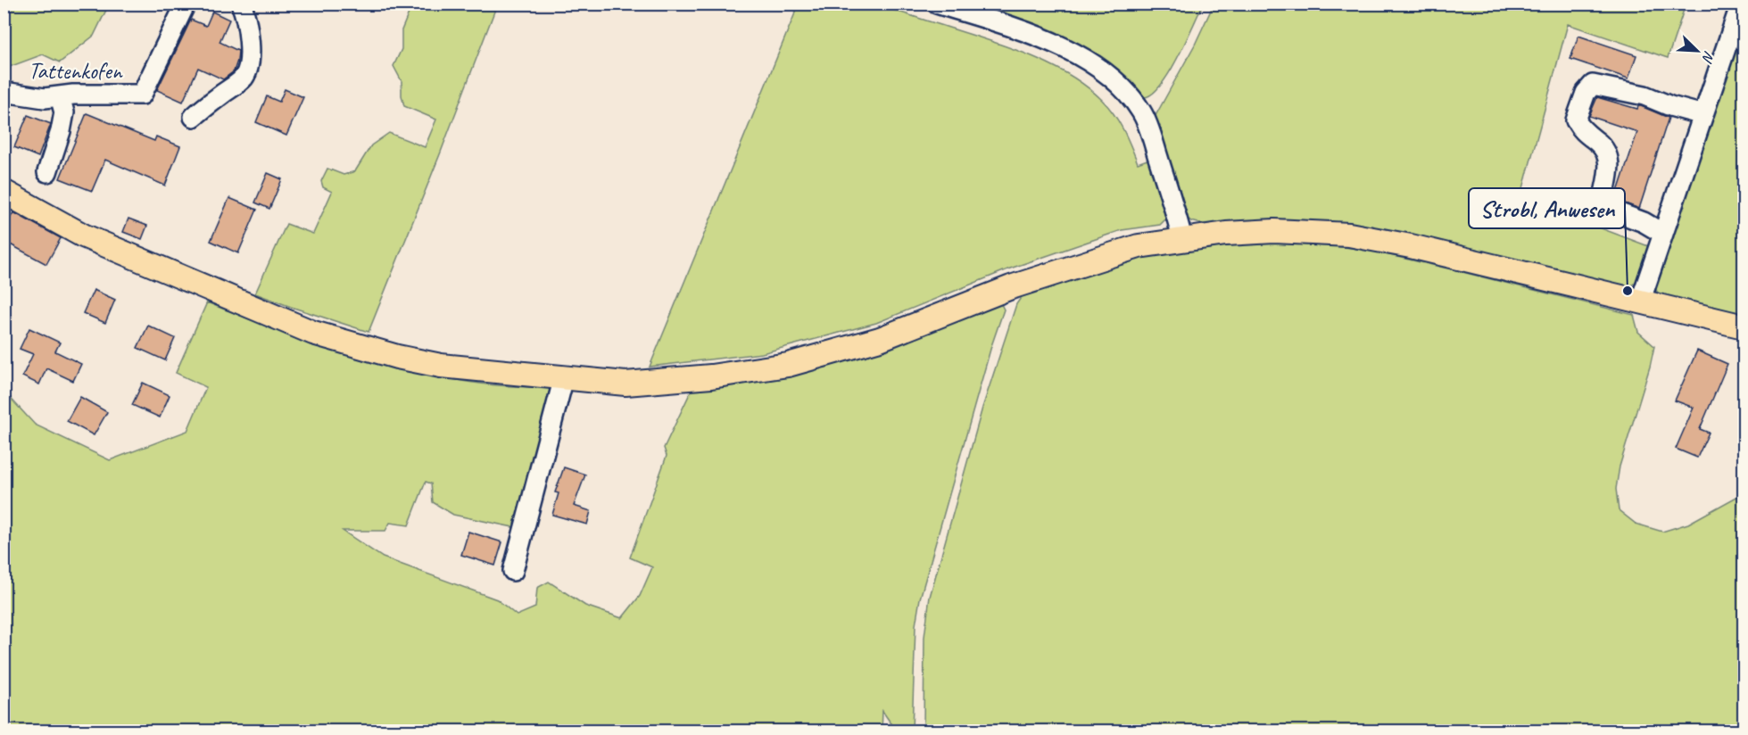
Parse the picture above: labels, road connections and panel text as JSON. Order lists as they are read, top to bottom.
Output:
{
  "streets": {
    "street": ["Tattenkofen"]
  },
  "places": ["Strobl, Anwesen"],
  "north": "bottom right"
}
